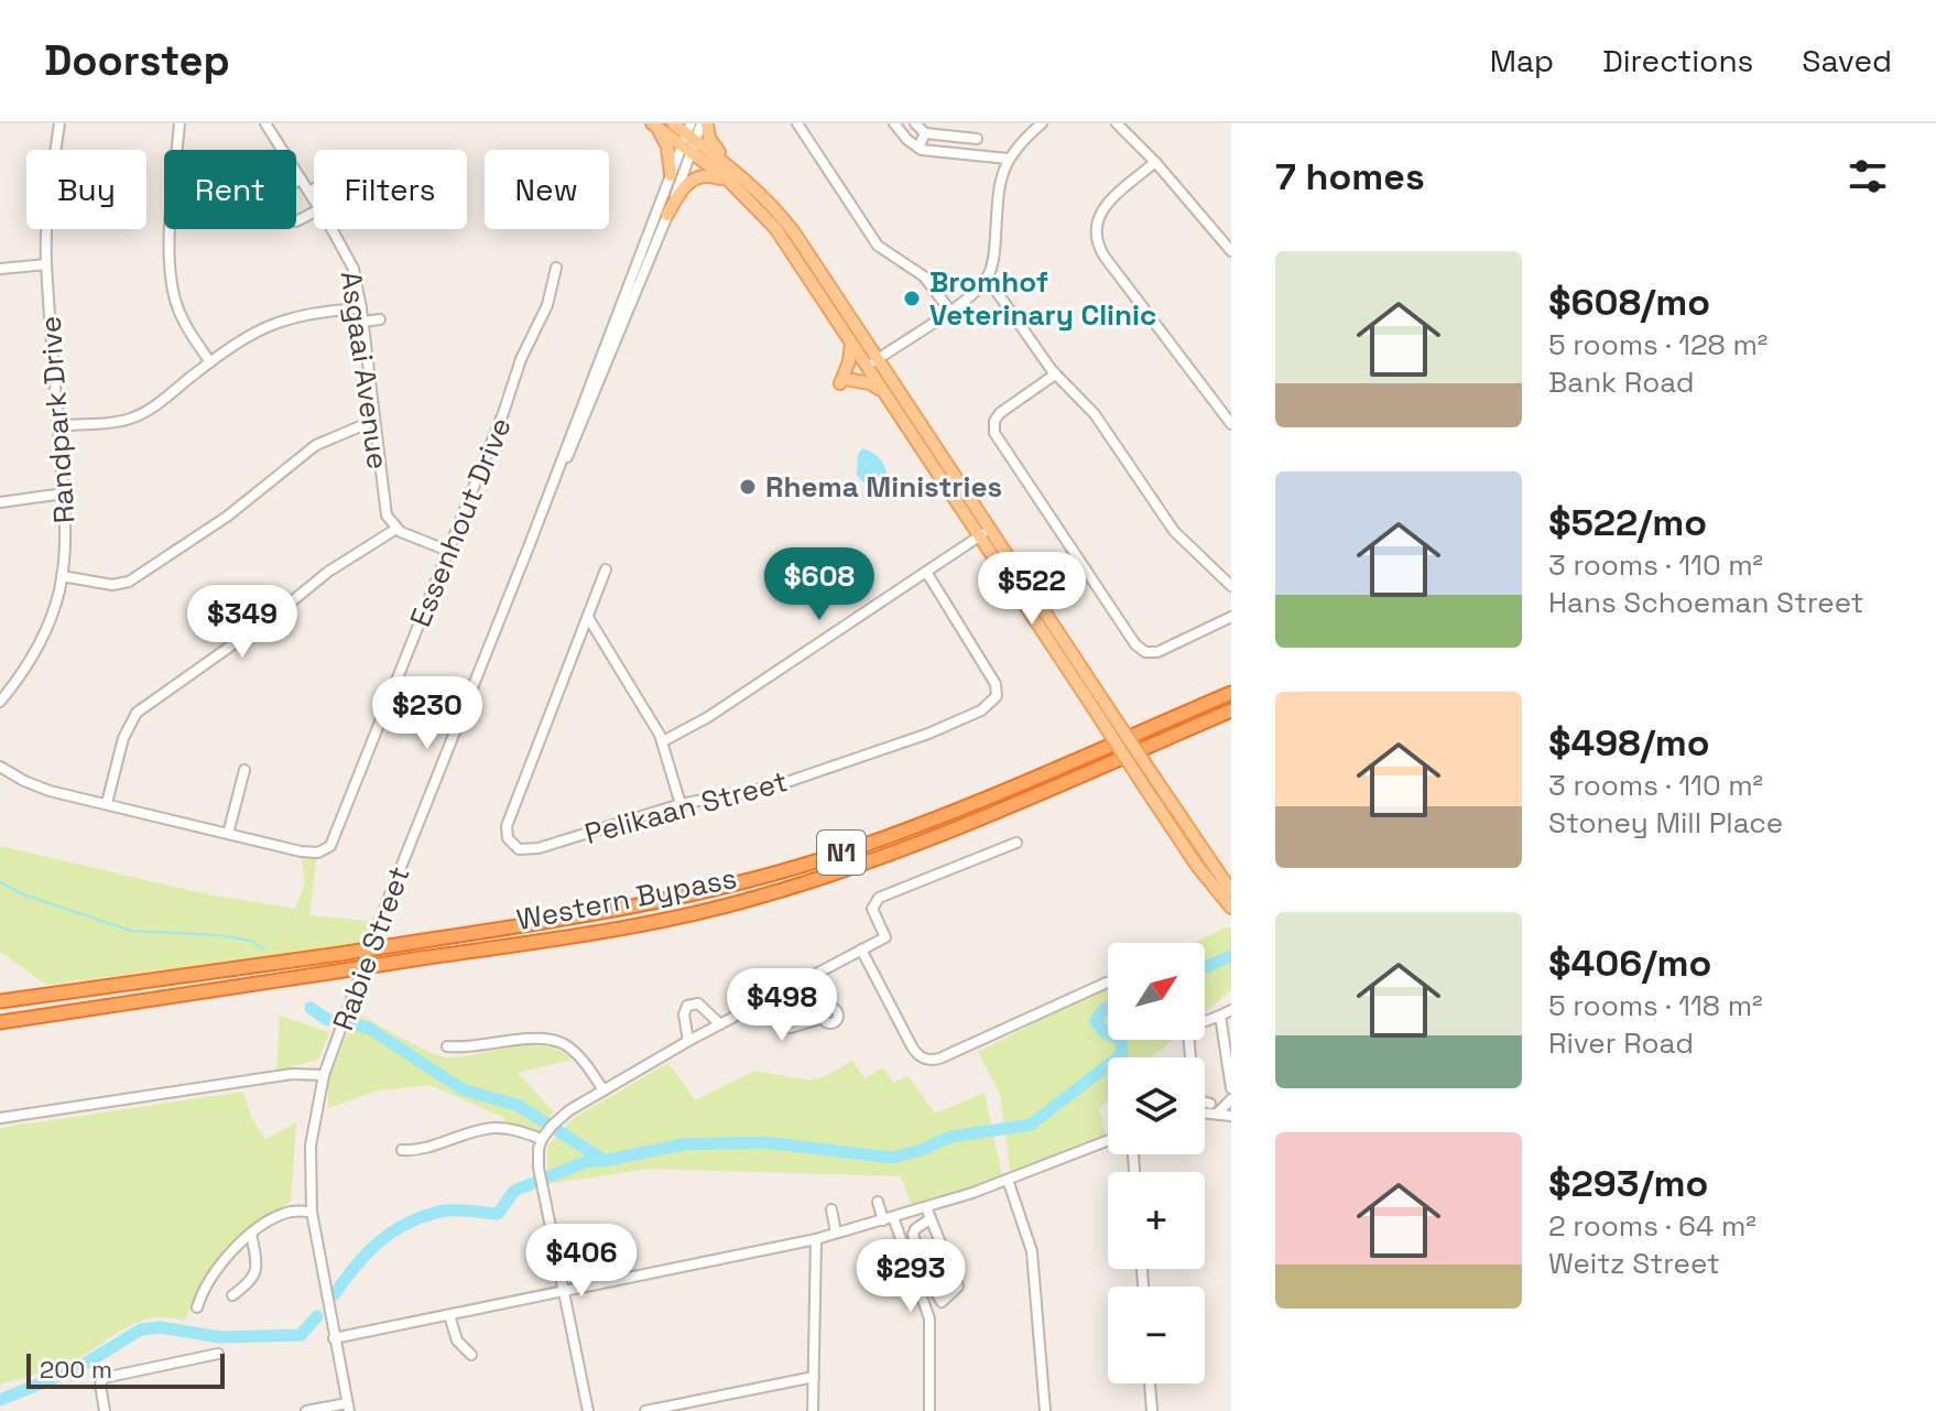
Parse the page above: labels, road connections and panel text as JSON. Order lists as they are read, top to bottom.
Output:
{
  "streets": {
    "highway": ["N1", "Western Bypass"],
    "street": [
      "Asgaai Avenue",
      "Randpark Drive",
      "Essenhout Drive",
      "Pelikaan Street",
      "Rabie Street"
    ]
  },
  "places": ["Bromhof Veterinary Clinic", "Rhema Ministries"],
  "scale_bar": "200 m",
  "north": "top right",
  "page": {
    "header": "Doorstep",
    "nav": ["Map", "Directions", "Saved"],
    "heading": "7 homes",
    "chip": [
      "Buy",
      "Rent",
      "Filters",
      "New"
    ],
    "list": [
      {
        "name": "$608/mo",
        "note": "5 rooms · 128 m² · Bank Road"
      },
      {
        "name": "$522/mo",
        "note": "3 rooms · 110 m² · Hans Schoeman Street"
      },
      {
        "name": "$498/mo",
        "note": "3 rooms · 110 m² · Stoney Mill Place"
      },
      {
        "name": "$406/mo",
        "note": "5 rooms · 118 m² · River Road"
      },
      {
        "name": "$293/mo",
        "note": "2 rooms · 64 m² · Weitz Street"
      }
    ],
    "price": [
      "$608",
      "$522",
      "$349",
      "$230",
      "$498",
      "$406",
      "$293"
    ],
    "map_buttons": ["+", "−"],
    "scale": "200 m"
  }
}
